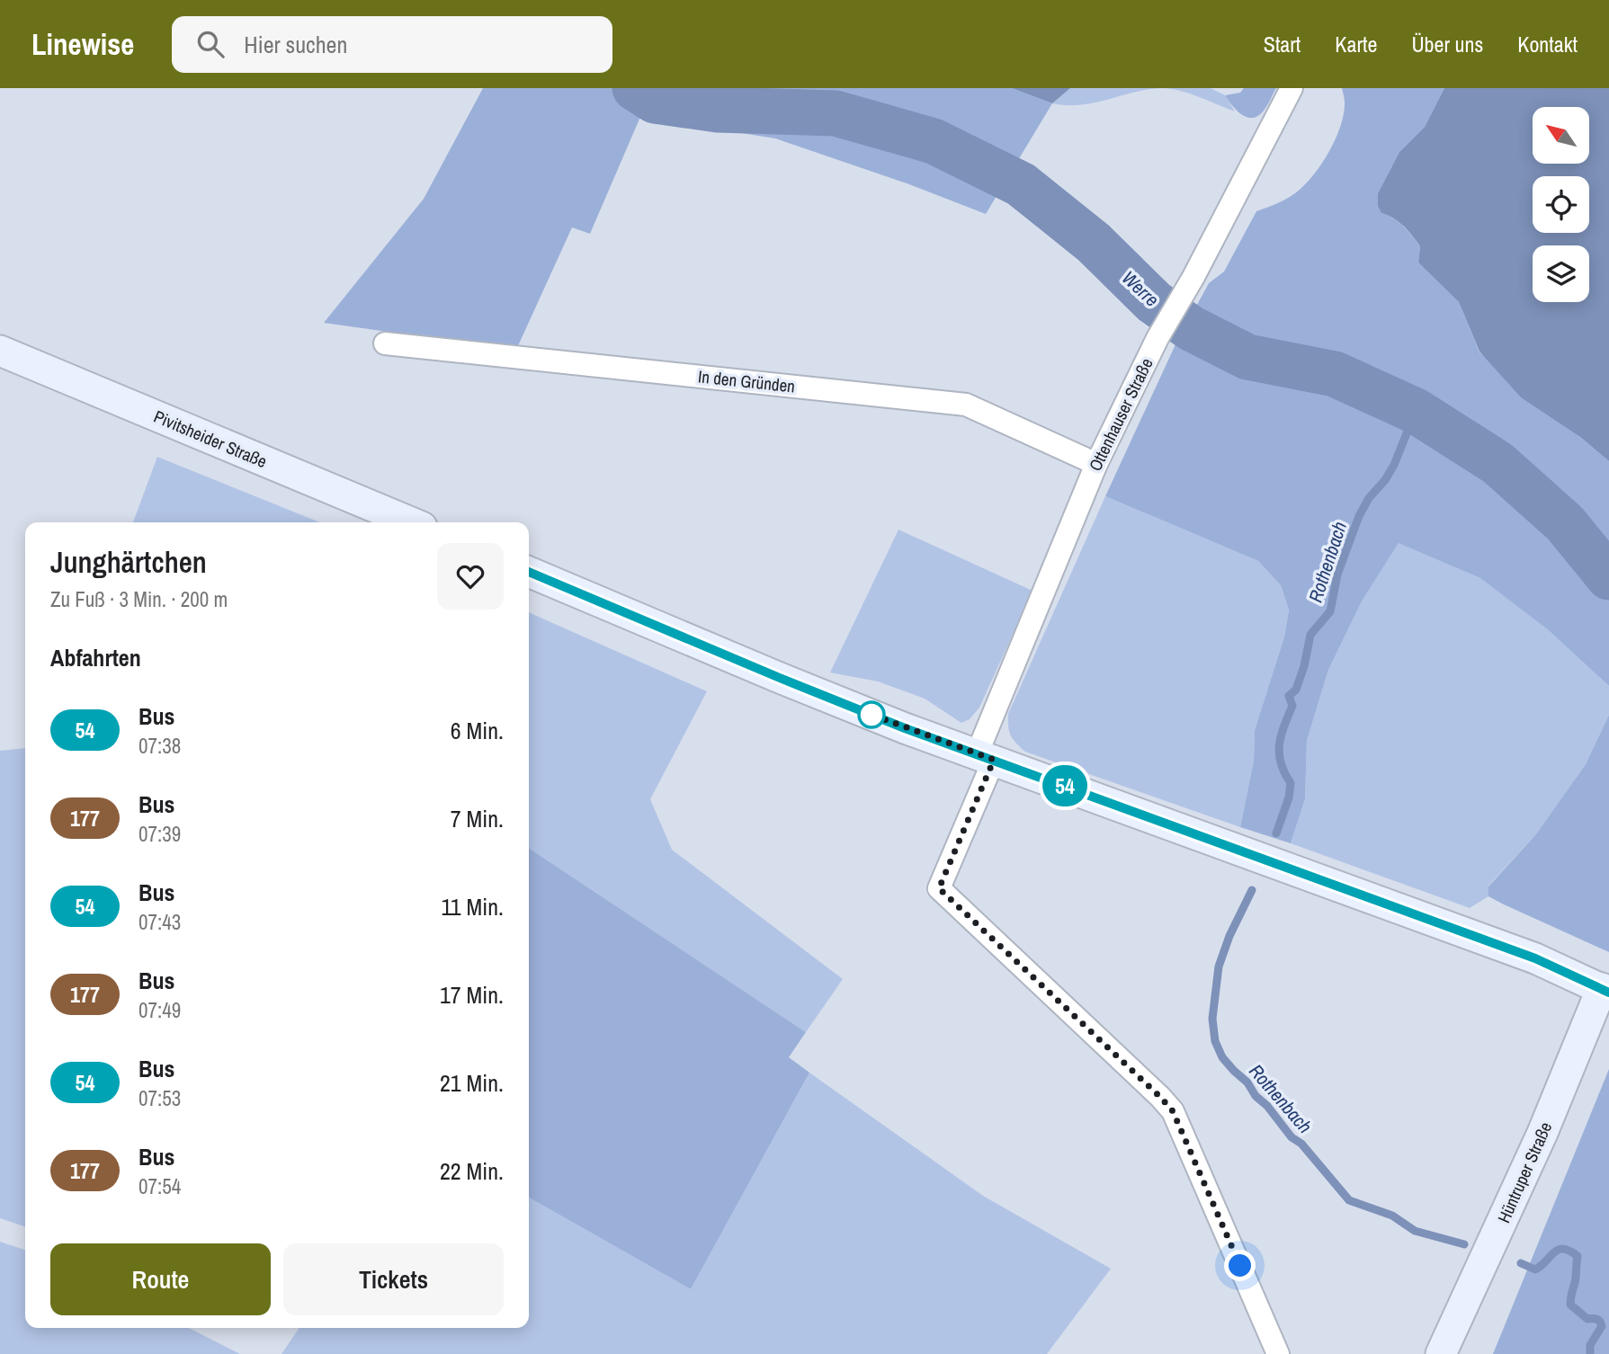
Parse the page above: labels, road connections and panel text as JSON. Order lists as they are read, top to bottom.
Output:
{
  "streets": {
    "main road": ["Pivitsheider Straße", "Hüntruper Straße"],
    "street": ["In den Gründen", "Ottenhauser Straße"]
  },
  "crossings": [
    ["In den Gründen", "Ottenhauser Straße"]
  ],
  "water": ["Werre", "Rothenbach"],
  "lines": ["bus line 54"],
  "north": "top left",
  "page": {
    "header": "Linewise",
    "search": "Hier suchen",
    "nav": [
      "Start",
      "Karte",
      "Über uns",
      "Kontakt"
    ],
    "on_map": "54",
    "heading": [
      ["Junghärtchen", "Zu Fuß · 3 Min. · 200 m"],
      "Abfahrten"
    ],
    "list": [
      {
        "mark": "54",
        "name": "Bus",
        "note": "07:38",
        "value": "6 Min."
      },
      {
        "mark": "177",
        "name": "Bus",
        "note": "07:39",
        "value": "7 Min."
      },
      {
        "mark": "54",
        "name": "Bus",
        "note": "07:43",
        "value": "11 Min."
      },
      {
        "mark": "177",
        "name": "Bus",
        "note": "07:49",
        "value": "17 Min."
      },
      {
        "mark": "54",
        "name": "Bus",
        "note": "07:53",
        "value": "21 Min."
      },
      {
        "mark": "177",
        "name": "Bus",
        "note": "07:54",
        "value": "22 Min."
      }
    ],
    "buttons": ["Route", "Tickets"]
  }
}
